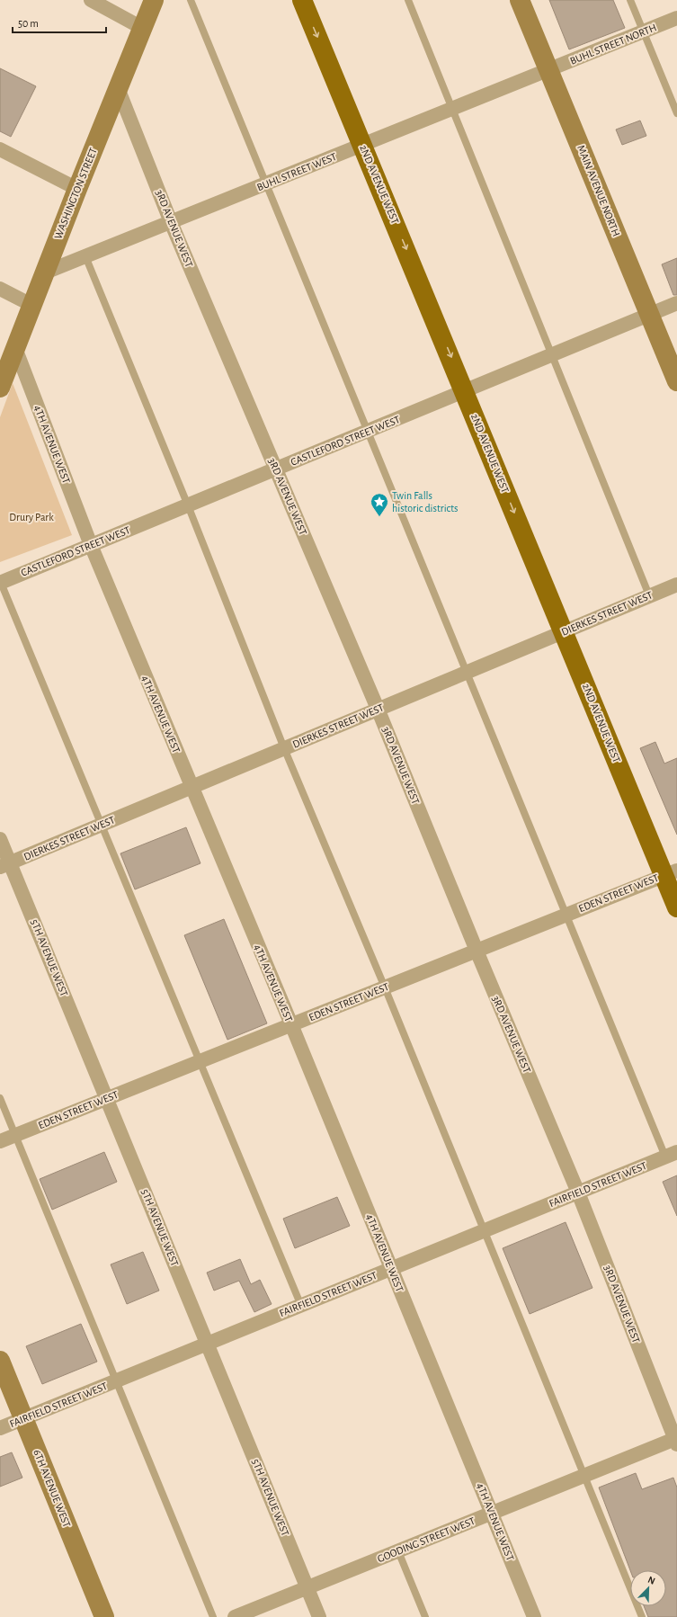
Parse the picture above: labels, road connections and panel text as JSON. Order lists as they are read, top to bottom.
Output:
{
  "streets": {
    "main road": [
      "2ND AVENUE WEST",
      "MAIN AVENUE NORTH",
      "WASHINGTON STREET",
      "6TH AVENUE WEST"
    ],
    "street": [
      "BUHL STREET NORTH",
      "BUHL STREET WEST",
      "3RD AVENUE WEST",
      "CASTLEFORD STREET WEST",
      "4TH AVENUE WEST",
      "DIERKES STREET WEST",
      "EDEN STREET WEST",
      "5TH AVENUE WEST",
      "FAIRFIELD STREET WEST",
      "GOODING STREET WEST"
    ]
  },
  "crossings": [
    ["BUHL STREET NORTH", "BUHL STREET WEST"],
    ["BUHL STREET NORTH", "MAIN AVENUE NORTH"],
    ["BUHL STREET WEST", "2ND AVENUE WEST"],
    ["BUHL STREET WEST", "MAIN AVENUE NORTH"],
    ["BUHL STREET WEST", "WASHINGTON STREET"],
    ["BUHL STREET WEST", "3RD AVENUE WEST"],
    ["2ND AVENUE WEST", "CASTLEFORD STREET WEST"],
    ["2ND AVENUE WEST", "DIERKES STREET WEST"],
    ["2ND AVENUE WEST", "EDEN STREET WEST"],
    ["MAIN AVENUE NORTH", "CASTLEFORD STREET WEST"],
    ["WASHINGTON STREET", "3RD AVENUE WEST"],
    ["WASHINGTON STREET", "4TH AVENUE WEST"],
    ["3RD AVENUE WEST", "CASTLEFORD STREET WEST"],
    ["3RD AVENUE WEST", "DIERKES STREET WEST"],
    ["3RD AVENUE WEST", "EDEN STREET WEST"],
    ["3RD AVENUE WEST", "FAIRFIELD STREET WEST"],
    ["3RD AVENUE WEST", "GOODING STREET WEST"],
    ["CASTLEFORD STREET WEST", "4TH AVENUE WEST"],
    ["4TH AVENUE WEST", "DIERKES STREET WEST"],
    ["4TH AVENUE WEST", "EDEN STREET WEST"],
    ["4TH AVENUE WEST", "FAIRFIELD STREET WEST"],
    ["4TH AVENUE WEST", "GOODING STREET WEST"],
    ["DIERKES STREET WEST", "5TH AVENUE WEST"],
    ["EDEN STREET WEST", "5TH AVENUE WEST"],
    ["5TH AVENUE WEST", "FAIRFIELD STREET WEST"],
    ["5TH AVENUE WEST", "GOODING STREET WEST"],
    ["FAIRFIELD STREET WEST", "6TH AVENUE WEST"]
  ],
  "one_way": ["2ND AVENUE WEST"],
  "parks": ["Drury Park"],
  "places": {
    "place": ["Twin Falls historic districts"]
  },
  "scale_bar": "50 m",
  "north": "top right"
}
